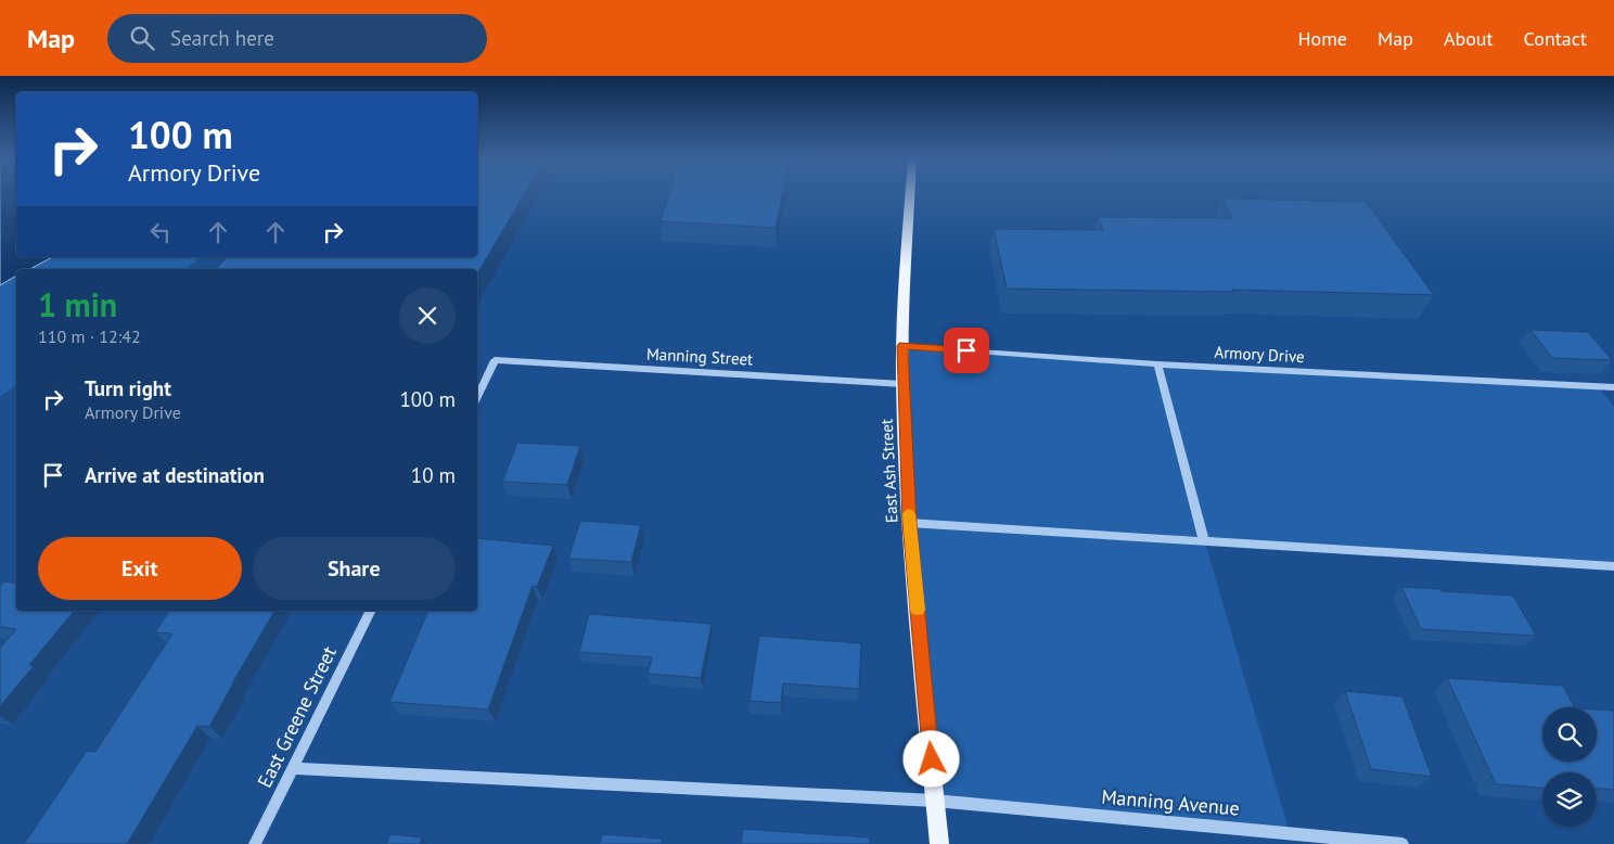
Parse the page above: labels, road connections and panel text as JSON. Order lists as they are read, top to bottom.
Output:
{
  "streets": {
    "main road": ["East Ash Street"],
    "street": [
      "Armory Drive",
      "Manning Street",
      "East Greene Street",
      "Manning Avenue"
    ]
  },
  "crossings": [
    ["Armory Drive", "East Ash Street"],
    ["Manning Street", "East Ash Street"],
    ["East Ash Street", "Manning Avenue"],
    ["East Greene Street", "Manning Avenue"]
  ],
  "page": {
    "header": "Map",
    "search": "Search here",
    "nav": [
      "Home",
      "Map",
      "About",
      "Contact"
    ],
    "turn": ["100 m", "Armory Drive"],
    "heading": ["1 min", "110 m · 12:42"],
    "list": [
      {
        "name": "Turn right",
        "note": "Armory Drive",
        "value": "100 m"
      },
      {
        "name": "Arrive at destination",
        "value": "10 m"
      }
    ],
    "buttons": ["Exit", "Share"]
  }
}
